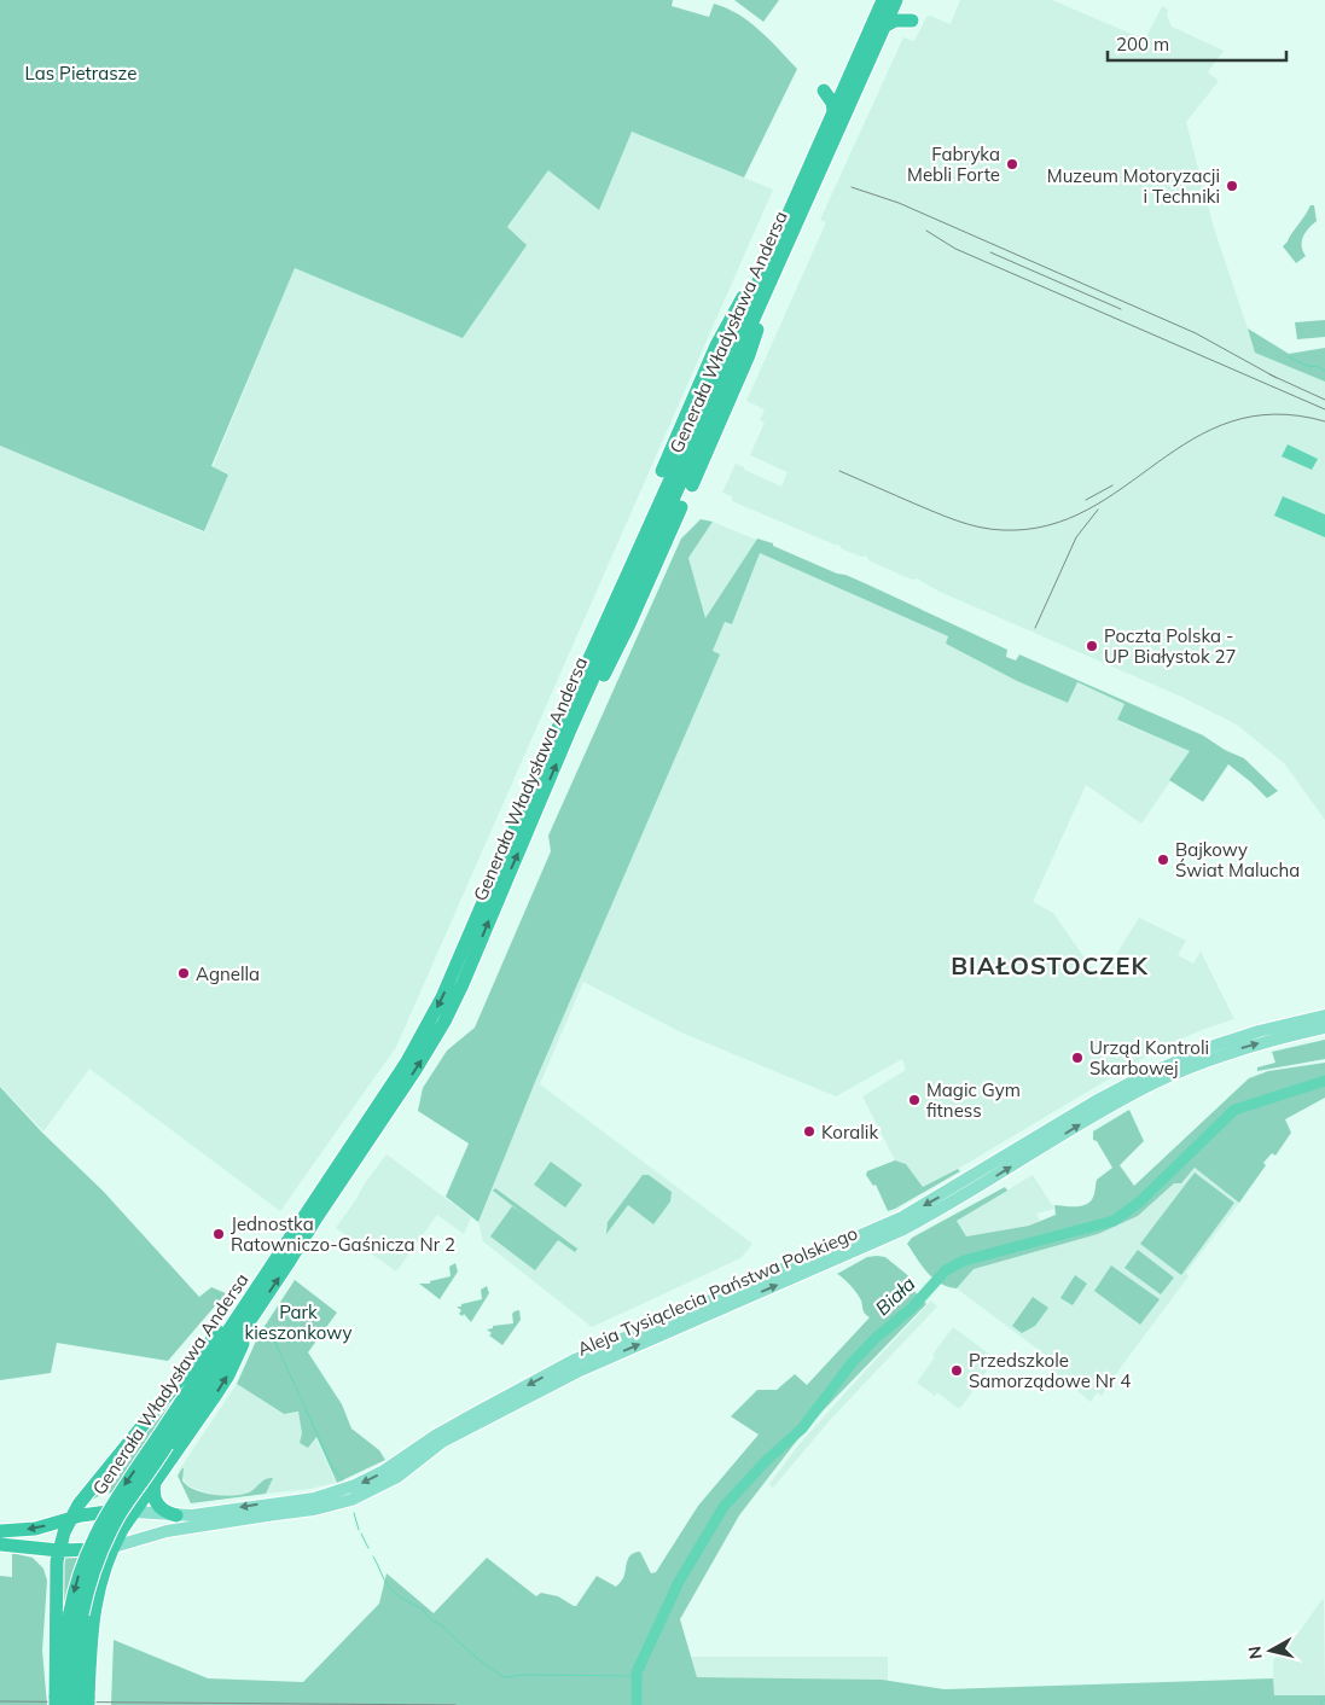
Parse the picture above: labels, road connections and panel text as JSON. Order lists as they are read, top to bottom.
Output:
{
  "streets": {
    "highway": ["Generała Władysława Andersa"],
    "main road": ["Aleja Tysiąclecia Państwa Polskiego"]
  },
  "districts": ["BIAŁOSTOCZEK"],
  "water": ["Biała"],
  "parks": ["Las Pietrasze", "Park kieszonkowy"],
  "places": [
    "Fabryka Mebli Forte",
    "Muzeum Motoryzacji i Techniki",
    "Poczta Polska - UP Białystok 27",
    "Bajkowy Świat Malucha",
    "Agnella",
    "Urząd Kontroli Skarbowej",
    "Magic Gym fitness",
    "Koralik",
    "Jednostka Ratowniczo-Gaśnicza Nr 2",
    "Przedszkole Samorządowe Nr 4"
  ],
  "scale_bar": "200 m",
  "north": "left"
}
